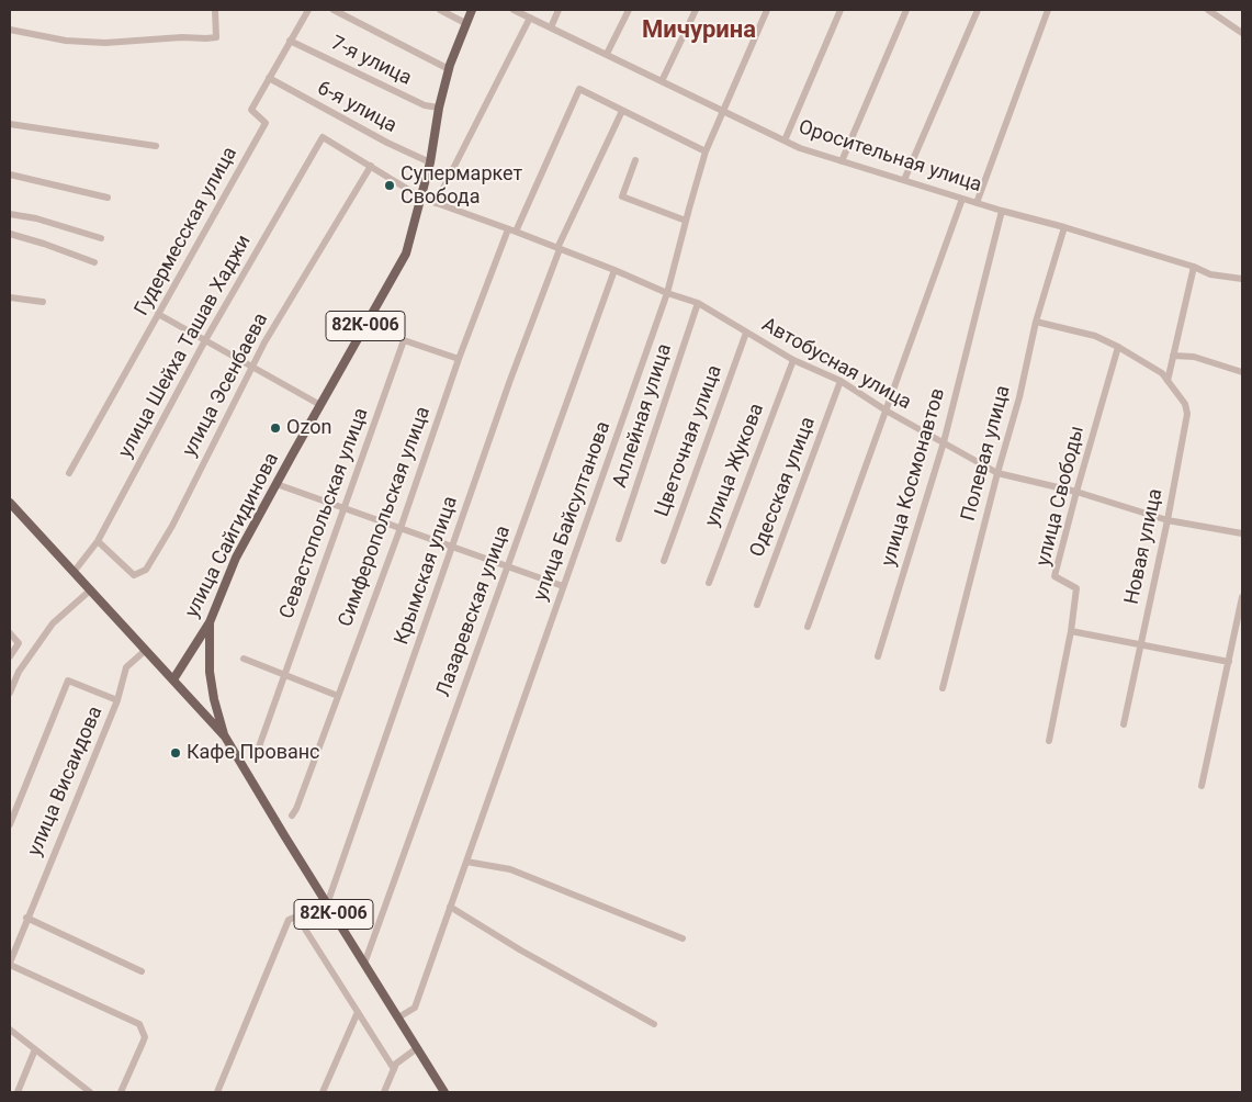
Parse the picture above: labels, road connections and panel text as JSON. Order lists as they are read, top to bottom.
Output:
{
  "streets": {
    "main road": ["82К-006", "улица Сайгидинова"],
    "street": [
      "7-я улица",
      "6-я улица",
      "Оросительная улица",
      "Гудермесская улица",
      "улица Шейха Ташав Хаджи",
      "Автобусная улица",
      "улица Эсенбаева",
      "Аллейная улица",
      "Цветочная улица",
      "Полевая улица",
      "улица Жукова",
      "улица Космонавтов",
      "Одесская улица",
      "улица Свободы",
      "улица Байсултанова",
      "Севастопольская улица",
      "Симферопольская улица",
      "Новая улица",
      "Крымская улица",
      "Лазаревская улица",
      "улица Висаидова"
    ]
  },
  "crossings": [
    ["7-я улица", "Гудермесская улица"],
    ["7-я улица", "улица Сайгидинова"],
    ["6-я улица", "Гудермесская улица"],
    ["6-я улица", "улица Сайгидинова"],
    ["Оросительная улица", "Полевая улица"],
    ["Оросительная улица", "улица Космонавтов"],
    ["Оросительная улица", "улица Байсултанова"],
    ["82К-006", "улица Байсултанова"],
    ["82К-006", "улица Сайгидинова"],
    ["82К-006", "Крымская улица"],
    ["82К-006", "Лазаревская улица"],
    ["улица Шейха Ташав Хаджи", "Автобусная улица"],
    ["улица Шейха Ташав Хаджи", "улица Эсенбаева"],
    ["Автобусная улица", "улица Эсенбаева"],
    ["Автобусная улица", "Аллейная улица"],
    ["Автобусная улица", "Цветочная улица"],
    ["Автобусная улица", "Полевая улица"],
    ["Автобусная улица", "улица Жукова"],
    ["Автобусная улица", "улица Космонавтов"],
    ["Автобусная улица", "Одесская улица"],
    ["Автобусная улица", "улица Свободы"],
    ["Автобусная улица", "улица Байсултанова"],
    ["Автобусная улица", "Симферопольская улица"],
    ["Автобусная улица", "улица Сайгидинова"],
    ["Автобусная улица", "Новая улица"],
    ["Автобусная улица", "Крымская улица"],
    ["Автобусная улица", "Лазаревская улица"],
    ["Полевая улица", "Новая улица"],
    ["улица Свободы", "Новая улица"],
    ["Севастопольская улица", "Симферопольская улица"]
  ],
  "districts": ["Мичурина"],
  "places": ["Супермаркет Свобода", "Ozon", "Кафе Прованс"]
}
